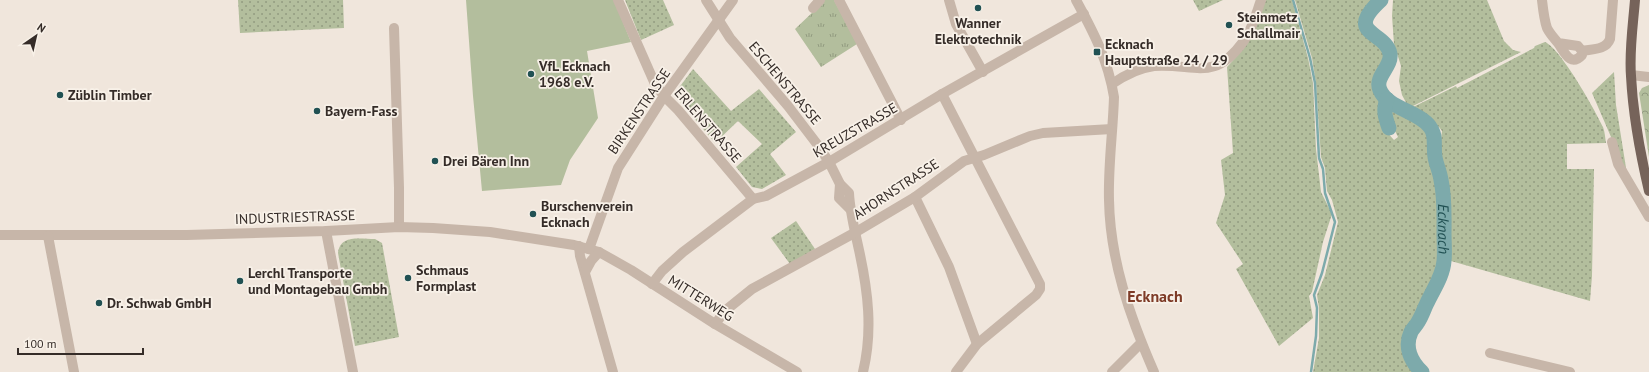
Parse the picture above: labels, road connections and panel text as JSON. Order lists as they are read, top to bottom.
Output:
{
  "streets": {
    "street": [
      "ESCHENSTRASSE",
      "BIRKENSTRASSE",
      "ERLENSTRASSE",
      "KREUZSTRASSE",
      "AHORNSTRASSE",
      "INDUSTRIESTRASSE",
      "MITTERWEG"
    ]
  },
  "crossings": [
    ["ESCHENSTRASSE", "BIRKENSTRASSE"],
    ["ESCHENSTRASSE", "KREUZSTRASSE"],
    ["ESCHENSTRASSE", "AHORNSTRASSE"],
    ["BIRKENSTRASSE", "ERLENSTRASSE"],
    ["BIRKENSTRASSE", "INDUSTRIESTRASSE"],
    ["BIRKENSTRASSE", "MITTERWEG"],
    ["ERLENSTRASSE", "KREUZSTRASSE"],
    ["KREUZSTRASSE", "MITTERWEG"],
    ["AHORNSTRASSE", "MITTERWEG"],
    ["INDUSTRIESTRASSE", "MITTERWEG"]
  ],
  "districts": ["Ecknach"],
  "water": ["Ecknach"],
  "places": {
    "other": [
      "Wanner Elektrotechnik",
      "Steinmetz Schallmair",
      "VfL Ecknach 1968 e.V.",
      "Züblin Timber",
      "Bayern-Fass",
      "Drei Bären Inn",
      "Burschenverein Ecknach",
      "Schmaus Formplast",
      "Lerchl Transporte und Montagebau Gmbh",
      "Dr. Schwab GmbH"
    ],
    "transit": ["Ecknach Hauptstraße 24 / 29"]
  },
  "scale_bar": "100 m",
  "north": "top right"
}
